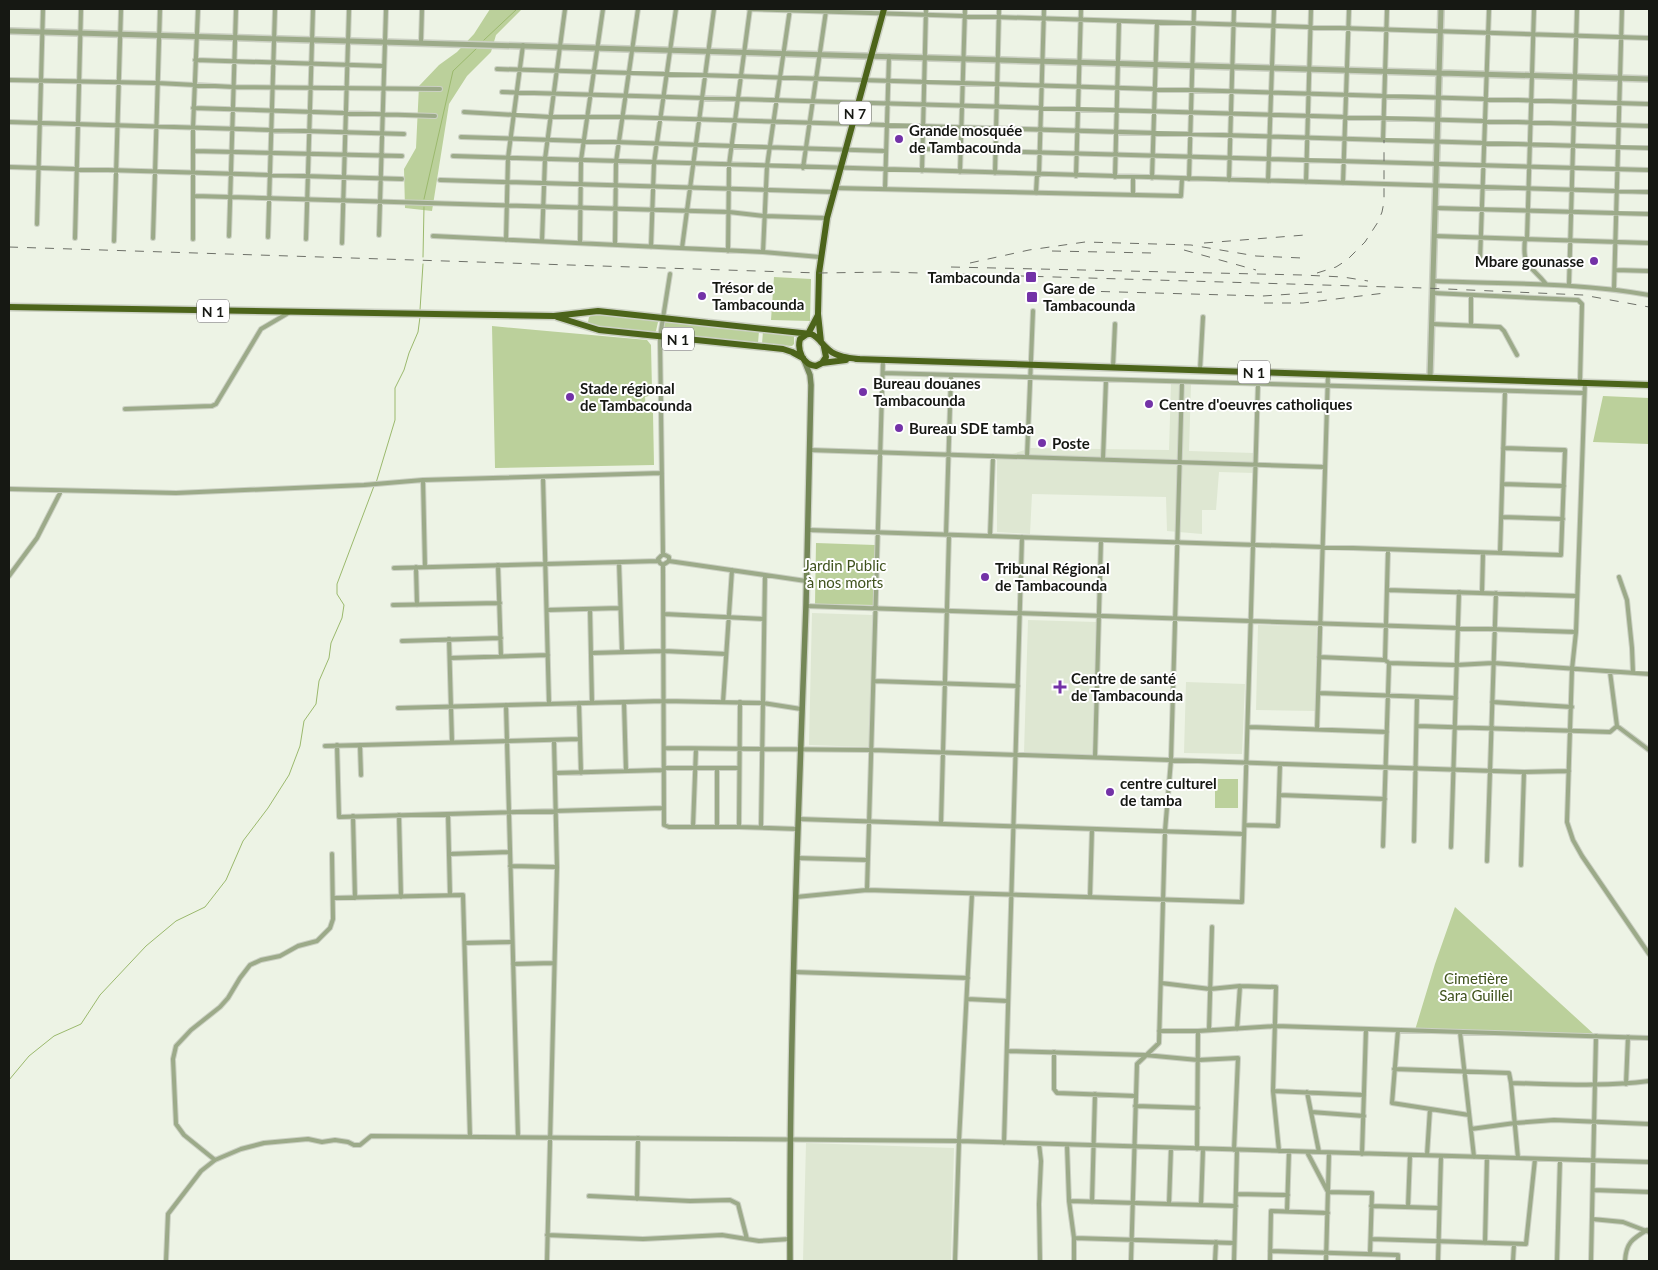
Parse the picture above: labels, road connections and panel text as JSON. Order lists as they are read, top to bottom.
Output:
{
  "streets": {
    "highway": ["N 7", "N 1"]
  },
  "crossings": [
    ["N 7", "N 1"]
  ],
  "parks": ["Jardin Public à nos morts", "Cimetière Sara Guillel"],
  "places": {
    "other": [
      "Grande mosquée de Tambacounda",
      "Mbare gounasse",
      "Trésor de Tambacounda",
      "Bureau douanes Tambacounda",
      "Stade régional de Tambacounda",
      "Centre d'oeuvres catholiques",
      "Bureau SDE tamba",
      "Poste",
      "Tribunal Régional de Tambacounda",
      "centre culturel de tamba"
    ],
    "transit": ["Tambacounda", "Gare de Tambacounda"],
    "health": ["Centre de santé de Tambacounda"]
  }
}
